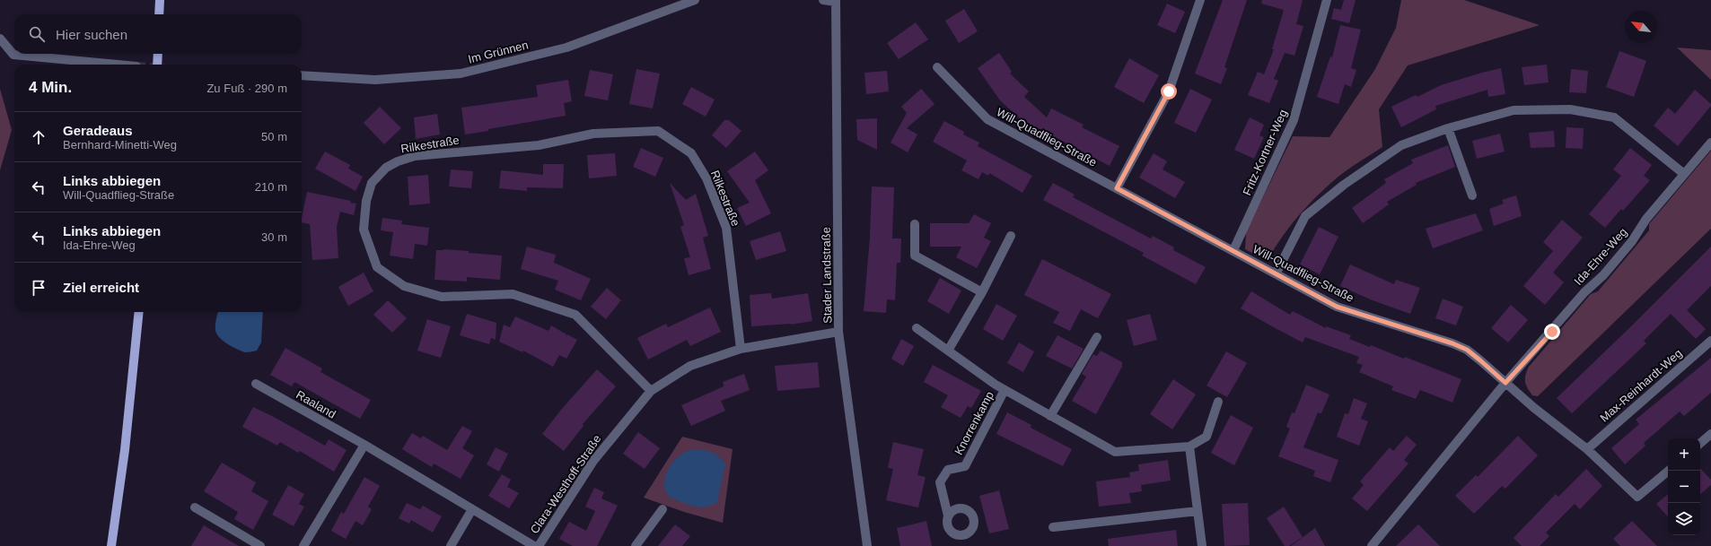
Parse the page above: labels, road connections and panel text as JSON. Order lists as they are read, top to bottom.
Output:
{
  "streets": {
    "street": [
      "Im Grünnen",
      "Will-Quadflieg-Straße",
      "Rilkestraße",
      "Fritz-Kortner-Weg",
      "Ida-Ehre-Weg",
      "Stader Landstraße",
      "Max-Reinhardt-Weg",
      "Raaland",
      "Knorrenkamp",
      "Clara-Westhoff-Straße"
    ]
  },
  "crossings": [
    ["Will-Quadflieg-Straße", "Fritz-Kortner-Weg"],
    ["Will-Quadflieg-Straße", "Ida-Ehre-Weg"],
    ["Rilkestraße", "Clara-Westhoff-Straße"],
    ["Stader Landstraße", "Clara-Westhoff-Straße"]
  ],
  "north": "top left",
  "page": {
    "search": "Hier suchen",
    "heading": ["4 Min.", "Zu Fuß · 290 m"],
    "list": [
      ["Geradeaus", "Bernhard-Minetti-Weg", "50 m"],
      ["Links abbiegen", "Will-Quadflieg-Straße", "210 m"],
      ["Links abbiegen", "Ida-Ehre-Weg", "30 m"],
      "Ziel erreicht"
    ],
    "map_buttons": ["+", "−"]
  }
}
